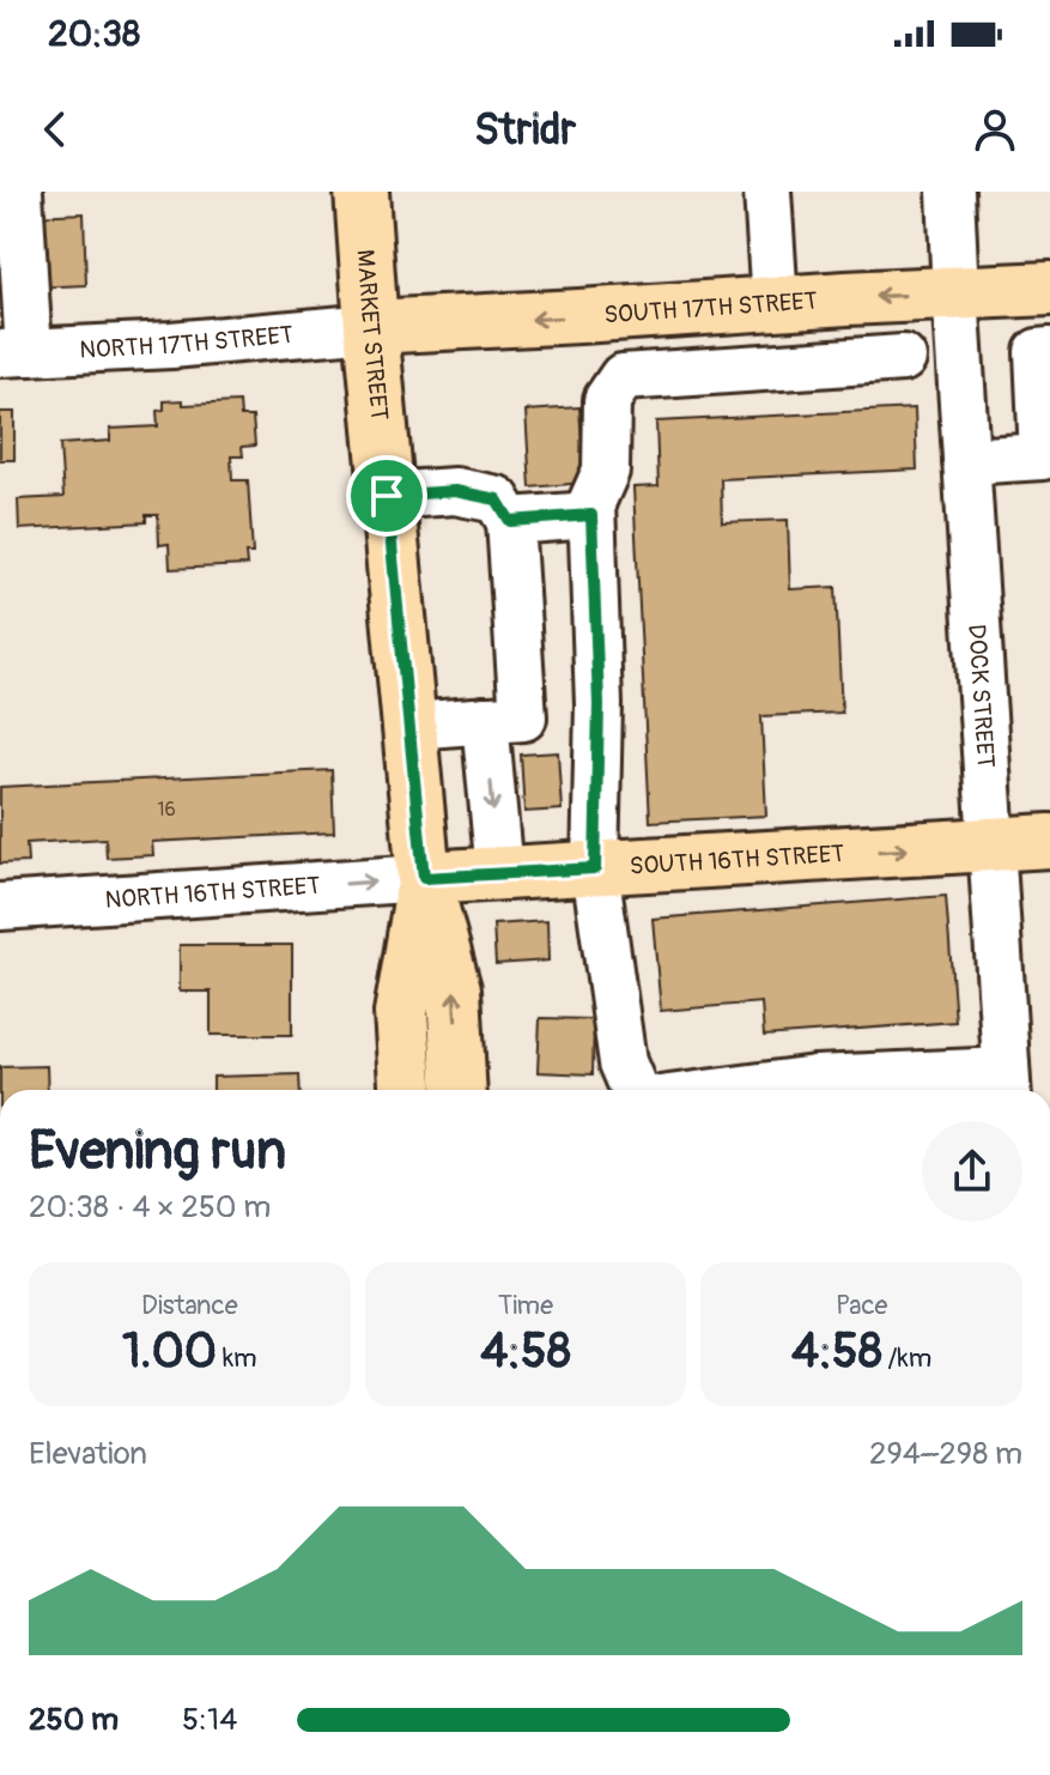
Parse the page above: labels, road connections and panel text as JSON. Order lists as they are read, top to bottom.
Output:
{
  "streets": {
    "main road": ["SOUTH 17TH STREET", "MARKET STREET", "SOUTH 16TH STREET"],
    "street": ["NORTH 17TH STREET", "DOCK STREET", "NORTH 16TH STREET"]
  },
  "crossings": [
    ["SOUTH 17TH STREET", "MARKET STREET"],
    ["SOUTH 17TH STREET", "NORTH 17TH STREET"],
    ["SOUTH 17TH STREET", "DOCK STREET"],
    ["MARKET STREET", "NORTH 17TH STREET"],
    ["MARKET STREET", "SOUTH 16TH STREET"],
    ["MARKET STREET", "NORTH 16TH STREET"],
    ["DOCK STREET", "SOUTH 16TH STREET"],
    ["SOUTH 16TH STREET", "NORTH 16TH STREET"]
  ],
  "one_way": ["SOUTH 17TH STREET", "SOUTH 16TH STREET", "NORTH 16TH STREET"],
  "house_numbers": ["16"],
  "page": {
    "status": "20:38",
    "header": "Stridr",
    "heading": ["Evening run", "20:38 · 4 × 250 m"],
    "stats": [
      ["Distance", "1.00 km"],
      ["Time", "4:58"],
      ["Pace", "4:58 /km"]
    ],
    "chart": ["Elevation", "294–298 m"],
    "list": [
      {
        "name": "250 m",
        "note": "5:14"
      }
    ]
  }
}
